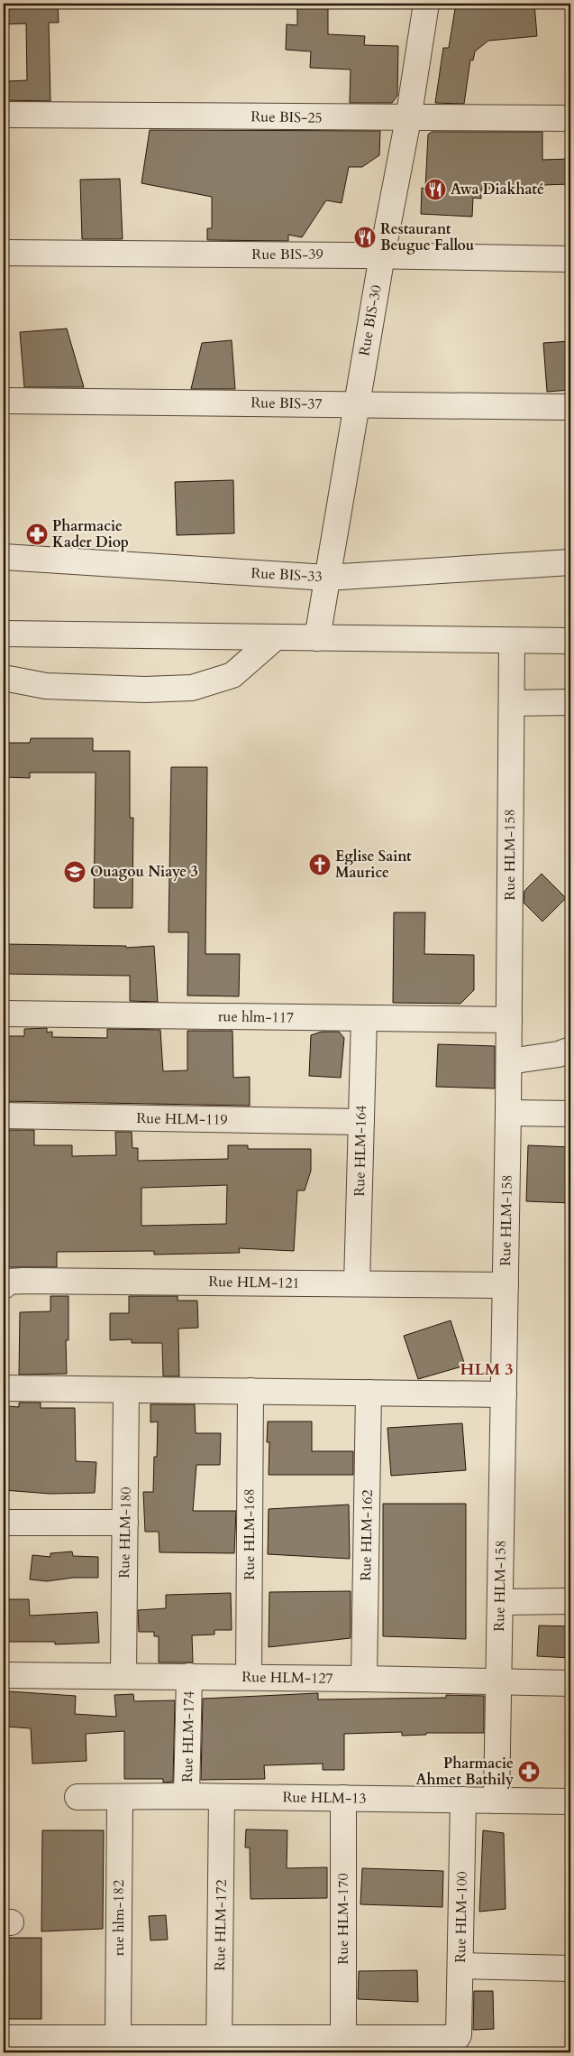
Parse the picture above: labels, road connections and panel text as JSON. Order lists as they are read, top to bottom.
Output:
{
  "streets": {
    "street": [
      "Rue BIS-25",
      "Rue BIS-39",
      "Rue BIS-30",
      "Rue BIS-37",
      "Rue BIS-33",
      "Rue HLM-158",
      "rue hlm-117",
      "Rue HLM-119",
      "Rue HLM-164",
      "Rue HLM-121",
      "Rue HLM-180",
      "Rue HLM-168",
      "Rue HLM-162",
      "Rue HLM-127",
      "Rue HLM-174",
      "Rue HLM-13",
      "Rue HLM-100",
      "rue hlm-182",
      "Rue HLM-170",
      "Rue HLM-172"
    ]
  },
  "crossings": [
    ["Rue BIS-25", "Rue BIS-30"],
    ["Rue BIS-39", "Rue BIS-30"],
    ["Rue BIS-30", "Rue BIS-37"],
    ["Rue BIS-30", "Rue BIS-33"],
    ["Rue HLM-158", "rue hlm-117"],
    ["Rue HLM-158", "Rue HLM-121"],
    ["Rue HLM-158", "Rue HLM-127"],
    ["Rue HLM-158", "Rue HLM-13"],
    ["rue hlm-117", "Rue HLM-164"],
    ["Rue HLM-119", "Rue HLM-164"],
    ["Rue HLM-164", "Rue HLM-121"],
    ["Rue HLM-180", "Rue HLM-127"],
    ["Rue HLM-168", "Rue HLM-127"],
    ["Rue HLM-162", "Rue HLM-127"],
    ["Rue HLM-127", "Rue HLM-174"],
    ["Rue HLM-174", "Rue HLM-13"],
    ["Rue HLM-13", "Rue HLM-100"],
    ["Rue HLM-13", "rue hlm-182"],
    ["Rue HLM-13", "Rue HLM-170"],
    ["Rue HLM-13", "Rue HLM-172"],
    ["Rue HLM-100", "Rue HLM-170"]
  ],
  "districts": ["HLM 3"],
  "places": {
    "restaurant": ["Awa Diakhaté", "Restaurant Beugue Fallou"],
    "pharmacy": ["Pharmacie Kader Diop", "Pharmacie Ahmet Bathily"],
    "church": ["Eglise Saint Maurice"],
    "school or university": ["Ouagou Niaye 3"]
  }
}
